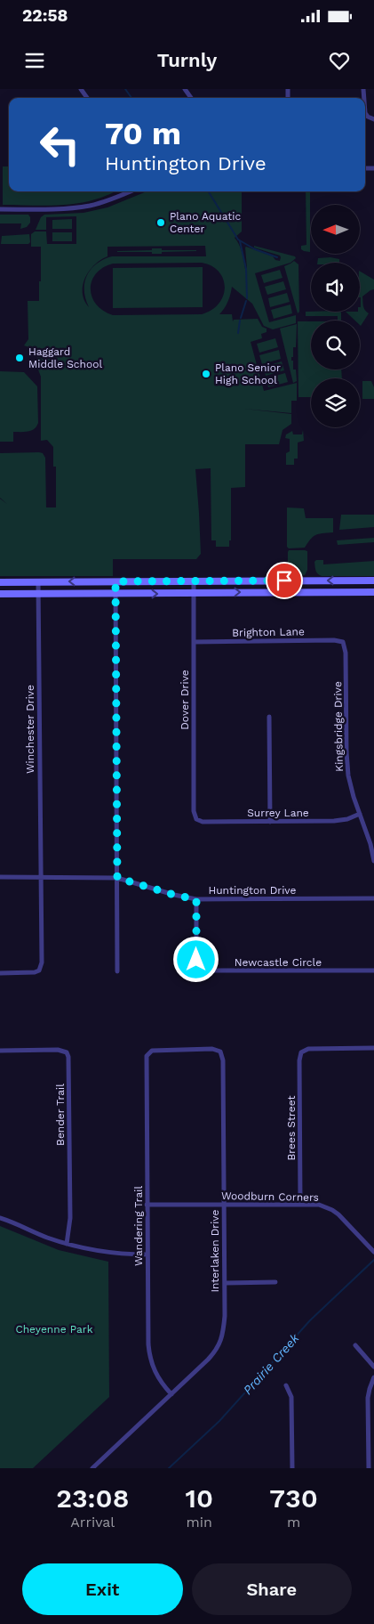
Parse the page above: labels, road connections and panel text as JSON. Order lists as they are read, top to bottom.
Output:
{
  "streets": {
    "street": [
      "Brighton Lane",
      "Dover Drive",
      "Kingsbridge Drive",
      "Winchester Drive",
      "Surrey Lane",
      "Huntington Drive",
      "Newcastle Circle",
      "Bender Trail",
      "Brees Street",
      "Woodburn Corners",
      "Wandering Trail",
      "Interlaken Drive"
    ]
  },
  "crossings": [
    ["Brighton Lane", "Dover Drive"],
    ["Brighton Lane", "Kingsbridge Drive"],
    ["Dover Drive", "Surrey Lane"],
    ["Kingsbridge Drive", "Surrey Lane"],
    ["Winchester Drive", "Huntington Drive"],
    ["Huntington Drive", "Newcastle Circle"],
    ["Brees Street", "Woodburn Corners"],
    ["Woodburn Corners", "Wandering Trail"],
    ["Woodburn Corners", "Interlaken Drive"],
    ["Wandering Trail", "Interlaken Drive"]
  ],
  "water": ["Prairie Creek"],
  "parks": ["Cheyenne Park"],
  "places": ["Plano Aquatic Center", "Haggard Middle School", "Plano Senior High School"],
  "north": "left",
  "page": {
    "status": "22:58",
    "header": "Turnly",
    "turn": ["70 m", "Huntington Drive"],
    "eta": [
      "23:08",
      "Arrival",
      "10",
      "min",
      "730",
      "m"
    ],
    "buttons": ["Exit", "Share"]
  }
}
